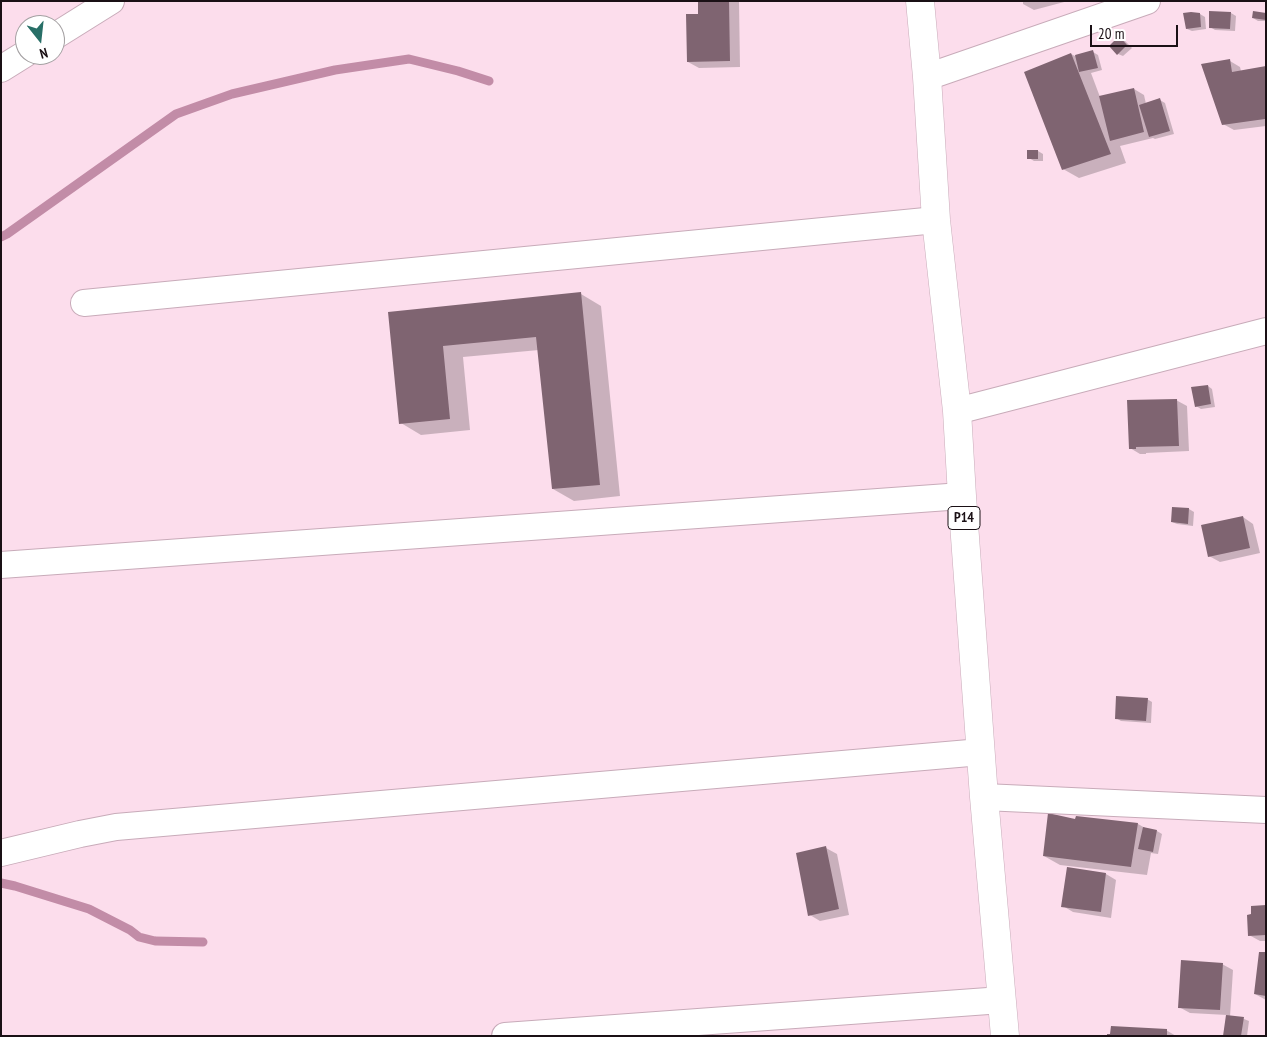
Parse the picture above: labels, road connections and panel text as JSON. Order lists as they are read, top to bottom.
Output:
{
  "streets": {
    "main road": ["P14"]
  },
  "scale_bar": "20 m",
  "north": "bottom"
}
